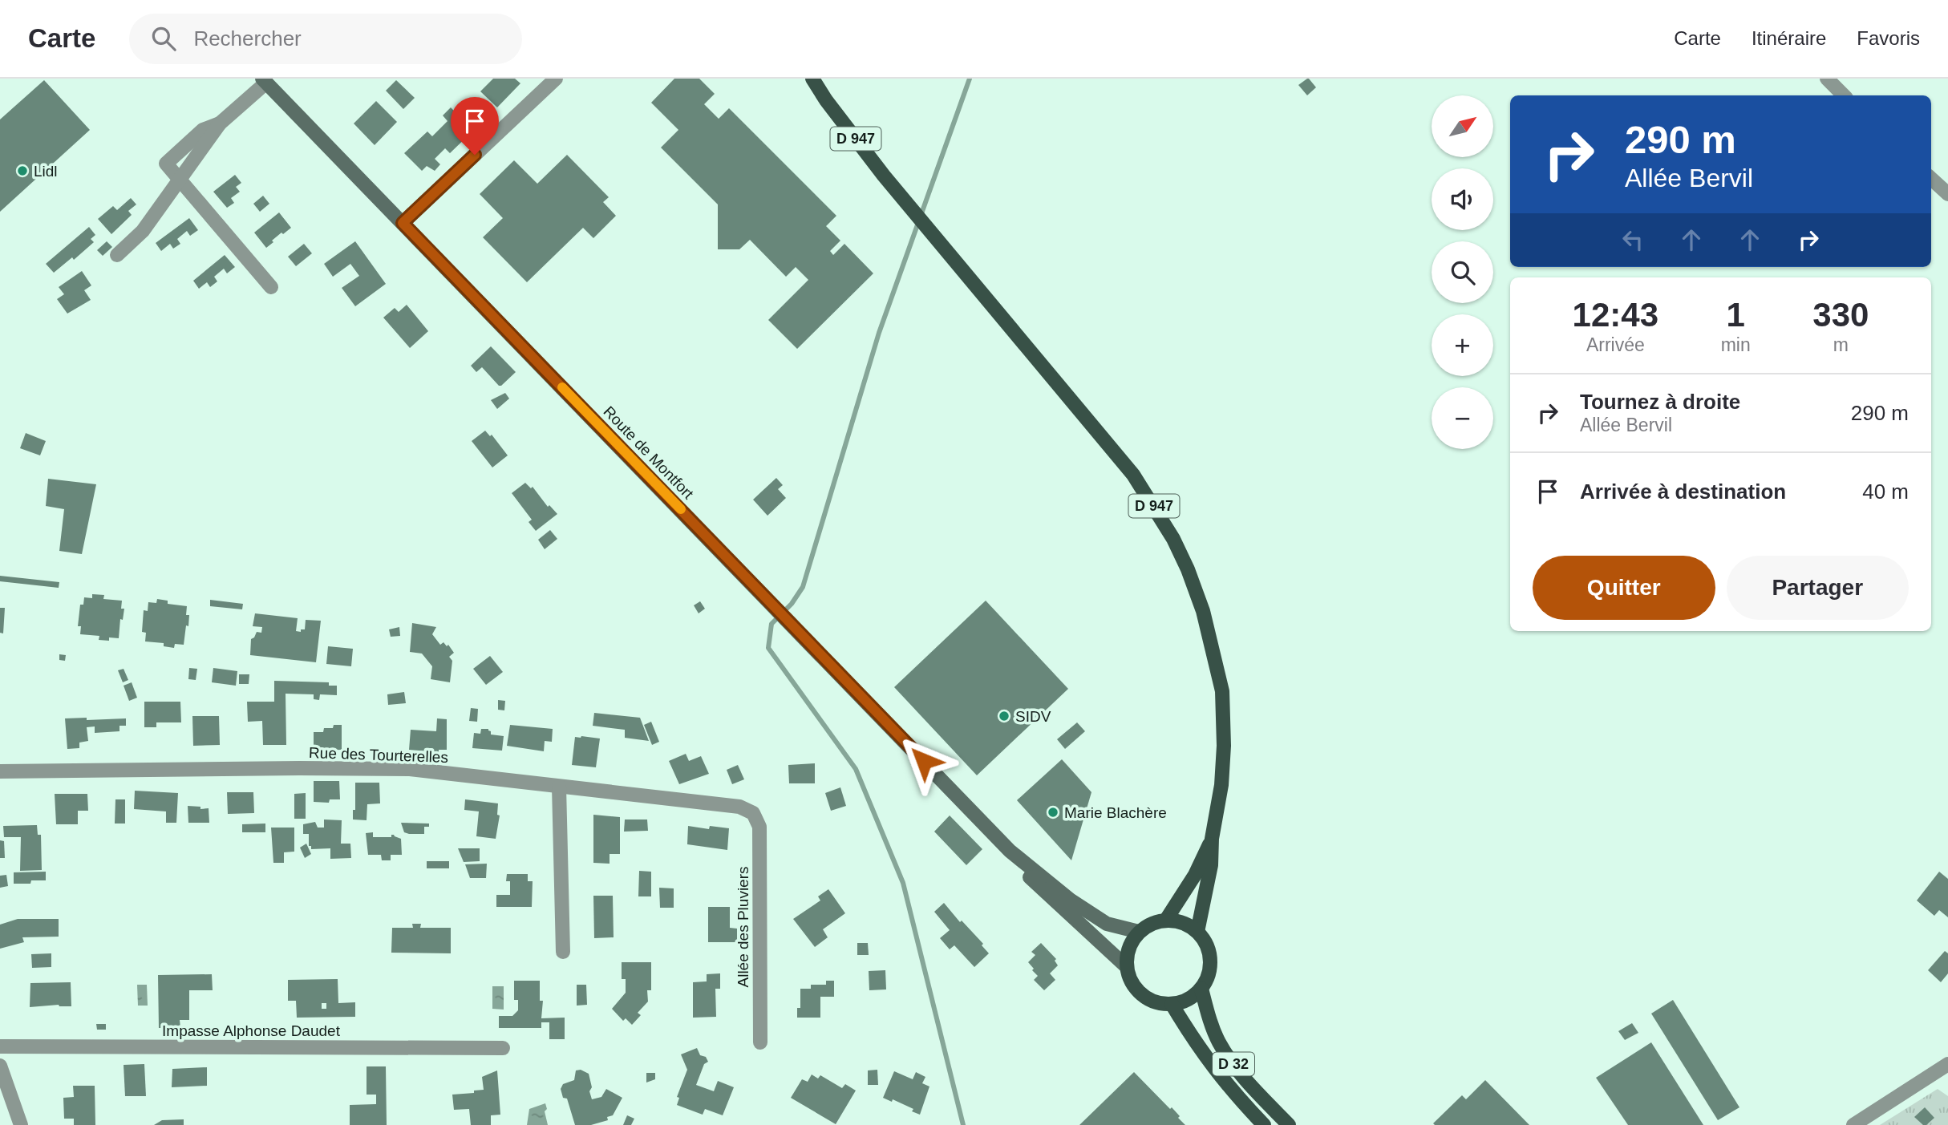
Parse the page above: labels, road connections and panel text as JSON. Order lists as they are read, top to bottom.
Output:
{
  "streets": {
    "main road": ["D 947", "Route de Montfort", "D 32"],
    "street": ["Rue des Tourterelles", "Allée des Pluviers", "Impasse Alphonse Daudet"]
  },
  "crossings": [
    ["D 947", "Route de Montfort"],
    ["D 947", "D 32"],
    ["Route de Montfort", "D 32"],
    ["Rue des Tourterelles", "Allée des Pluviers"]
  ],
  "places": ["Lidl", "SIDV", "Marie Blachère"],
  "north": "top right",
  "page": {
    "header": "Carte",
    "search": "Rechercher",
    "nav": ["Carte", "Itinéraire", "Favoris"],
    "map_buttons": ["+", "−"],
    "turn": ["290 m", "Allée Bervil"],
    "eta": [
      "12:43",
      "Arrivée",
      "1",
      "min",
      "330",
      "m"
    ],
    "list": [
      {
        "name": "Tournez à droite",
        "note": "Allée Bervil",
        "value": "290 m"
      },
      {
        "name": "Arrivée à destination",
        "value": "40 m"
      }
    ],
    "buttons": ["Quitter", "Partager"]
  }
}
